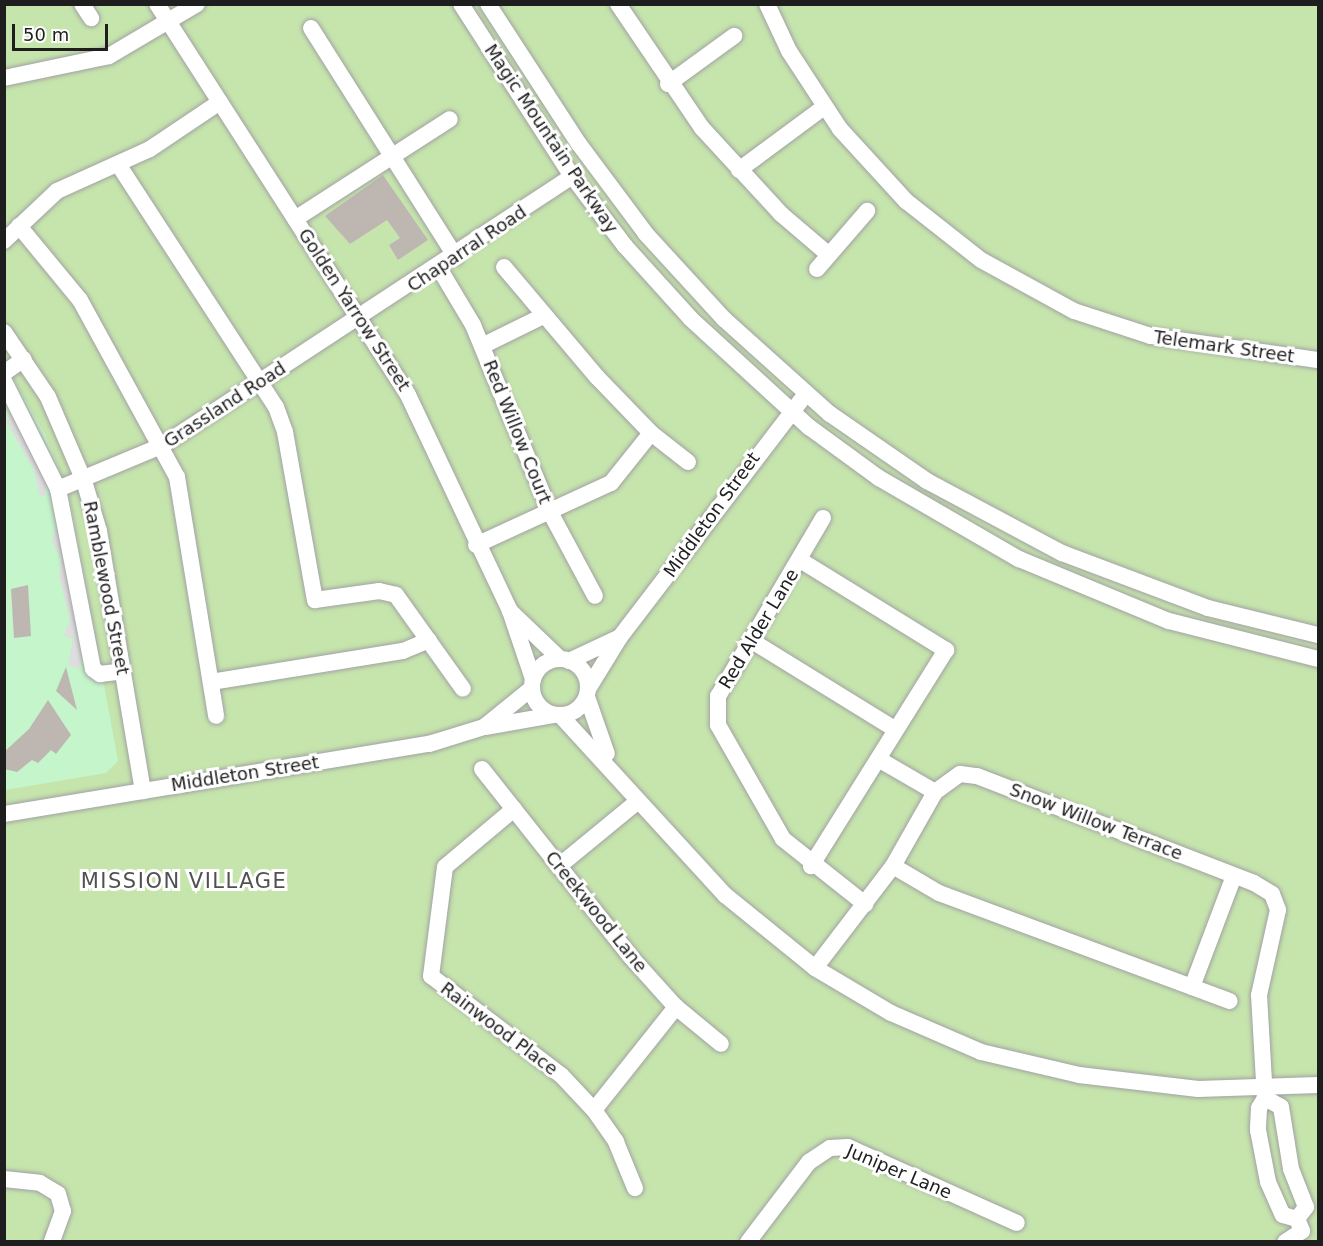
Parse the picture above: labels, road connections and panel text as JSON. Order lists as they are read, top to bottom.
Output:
{
  "streets": {
    "street": [
      "Magic Mountain Parkway",
      "Chaparral Road",
      "Golden Yarrow Street",
      "Telemark Street",
      "Grassland Road",
      "Red Willow Court",
      "Middleton Street",
      "Ramblewood Street",
      "Red Alder Lane",
      "Snow Willow Terrace",
      "Creekwood Lane",
      "Rainwood Place",
      "Juniper Lane"
    ]
  },
  "crossings": [
    ["Magic Mountain Parkway", "Chaparral Road"],
    ["Magic Mountain Parkway", "Middleton Street"],
    ["Chaparral Road", "Golden Yarrow Street"],
    ["Chaparral Road", "Grassland Road"],
    ["Chaparral Road", "Red Willow Court"],
    ["Golden Yarrow Street", "Grassland Road"],
    ["Golden Yarrow Street", "Middleton Street"],
    ["Grassland Road", "Ramblewood Street"],
    ["Middleton Street", "Ramblewood Street"],
    ["Red Alder Lane", "Snow Willow Terrace"],
    ["Creekwood Lane", "Rainwood Place"]
  ],
  "districts": ["MISSION VILLAGE"],
  "scale_bar": "50 m"
}
